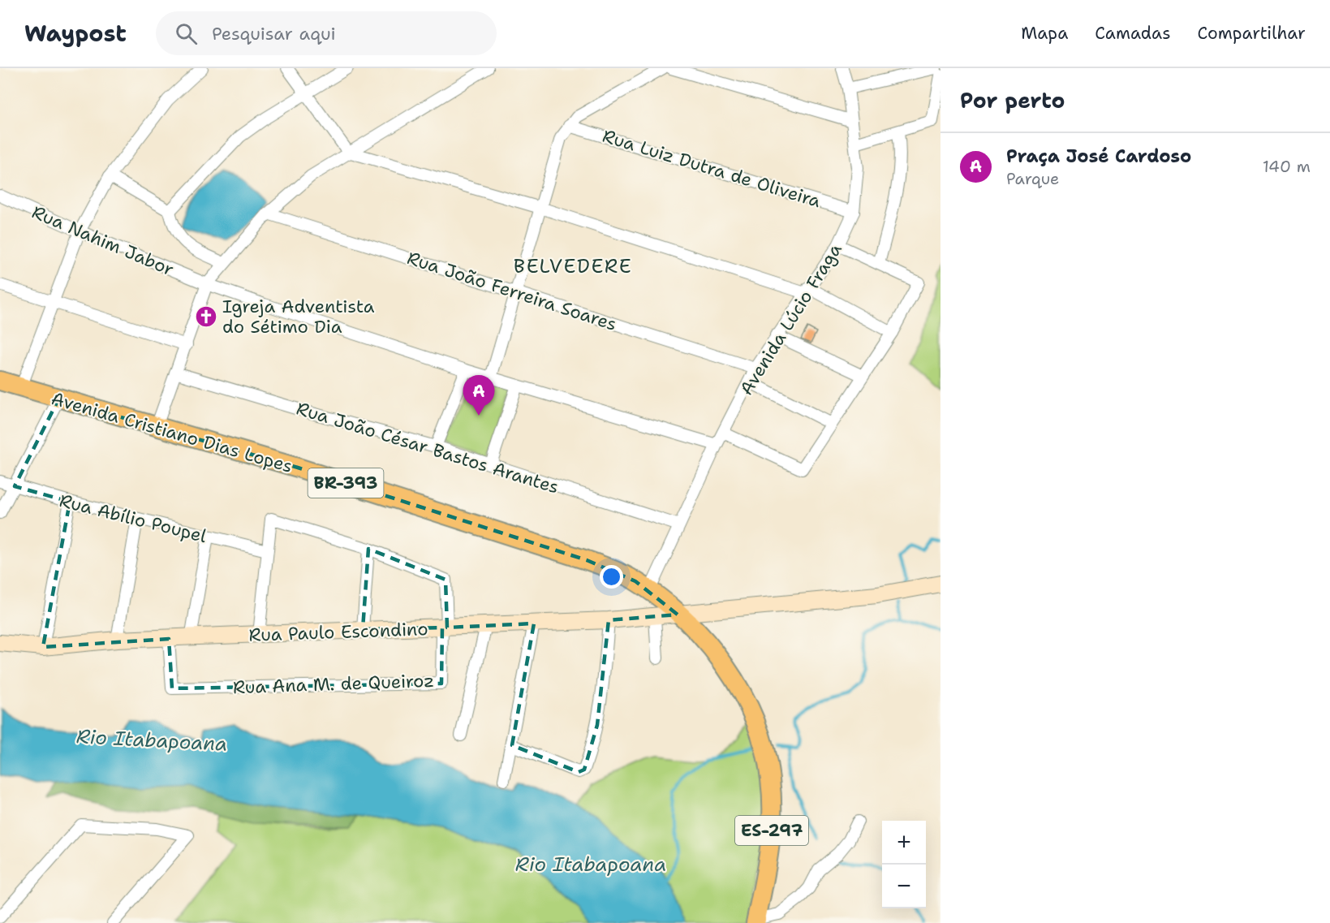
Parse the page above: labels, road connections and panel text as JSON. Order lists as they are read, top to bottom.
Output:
{
  "streets": {
    "main road": [
      "Avenida Cristiano Dias Lopes",
      "BR-393",
      "Rua Paulo Escondino",
      "ES-297"
    ],
    "street": [
      "Rua Luiz Dutra de Oliveira",
      "Rua Nahim Jabor",
      "Rua João Ferreira Soares",
      "Avenida Lúcio Fraga",
      "Rua João César Bastos Arantes",
      "Rua Abílio Poupel",
      "Rua Ana M. de Queiroz"
    ]
  },
  "crossings": [
    ["Rua Luiz Dutra de Oliveira", "Avenida Lúcio Fraga"],
    ["Rua Nahim Jabor", "Avenida Lúcio Fraga"],
    ["Rua João Ferreira Soares", "Avenida Lúcio Fraga"],
    ["Avenida Lúcio Fraga", "Avenida Cristiano Dias Lopes"],
    ["Avenida Lúcio Fraga", "Rua João César Bastos Arantes"],
    ["Avenida Cristiano Dias Lopes", "Rua Paulo Escondino"],
    ["Rua Paulo Escondino", "Rua Ana M. de Queiroz"]
  ],
  "districts": ["BELVEDERE"],
  "water": ["Rio Itabapoana"],
  "places": {
    "church": ["Igreja Adventista do Sétimo Dia"]
  },
  "page": {
    "header": "Waypost",
    "search": "Pesquisar aqui",
    "nav": ["Mapa", "Camadas", "Compartilhar"],
    "heading": "Por perto",
    "list": [
      {
        "mark": "A",
        "name": "Praça José Cardoso",
        "note": "Parque",
        "value": "140 m"
      }
    ],
    "pins": "A",
    "map_buttons": ["+", "−"]
  }
}
